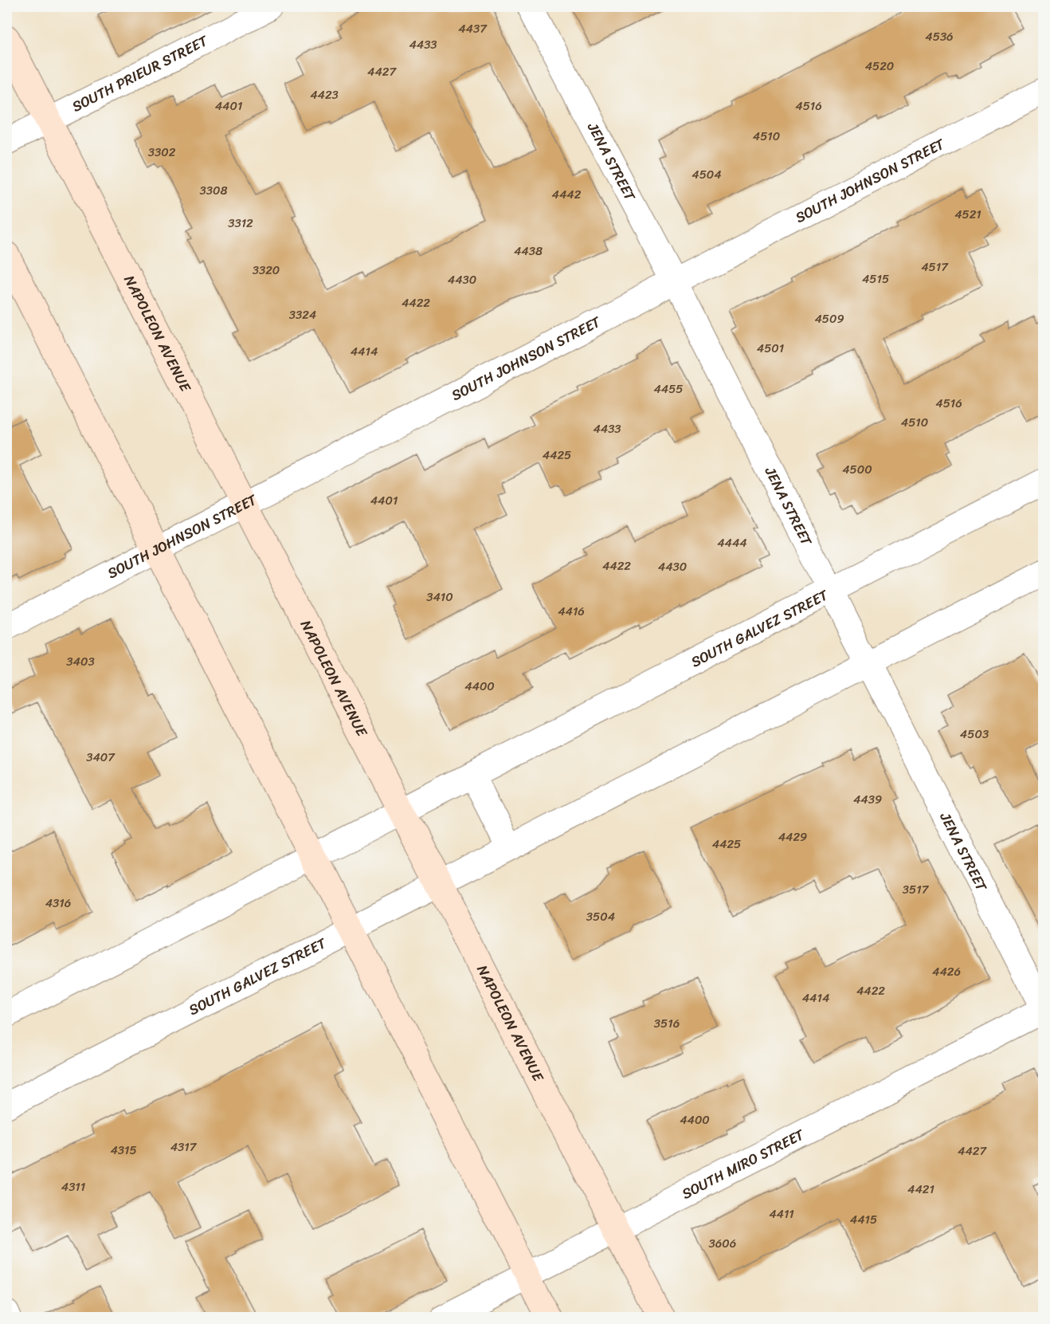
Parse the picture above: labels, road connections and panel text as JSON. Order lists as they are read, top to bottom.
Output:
{
  "streets": {
    "main road": ["NAPOLEON AVENUE"],
    "street": [
      "SOUTH PRIEUR STREET",
      "JENA STREET",
      "SOUTH JOHNSON STREET",
      "SOUTH GALVEZ STREET",
      "SOUTH MIRO STREET"
    ]
  },
  "crossings": [
    ["SOUTH PRIEUR STREET", "NAPOLEON AVENUE"],
    ["JENA STREET", "SOUTH JOHNSON STREET"],
    ["JENA STREET", "SOUTH GALVEZ STREET"],
    ["JENA STREET", "SOUTH MIRO STREET"],
    ["SOUTH JOHNSON STREET", "NAPOLEON AVENUE"],
    ["NAPOLEON AVENUE", "SOUTH GALVEZ STREET"],
    ["NAPOLEON AVENUE", "SOUTH MIRO STREET"]
  ],
  "house_numbers": [
    "4437",
    "4536",
    "4433",
    "4520",
    "4427",
    "4423",
    "4401",
    "4516",
    "4510",
    "3302",
    "4504",
    "3308",
    "4442",
    "4521",
    "3312",
    "4438",
    "4517",
    "3320",
    "4515",
    "4430",
    "4422",
    "3324",
    "4509",
    "4501",
    "4414",
    "4455",
    "4516",
    "4510",
    "4433",
    "4425",
    "4500",
    "4401",
    "4444",
    "4422",
    "4430",
    "3410",
    "4416",
    "3403",
    "4400",
    "4503",
    "3407",
    "4439",
    "4429",
    "4425",
    "3517",
    "4316",
    "3504",
    "4426",
    "4422",
    "4414",
    "3516",
    "4400",
    "4317",
    "4315",
    "4427",
    "4311",
    "4421",
    "4411",
    "4415",
    "3606"
  ]
}
